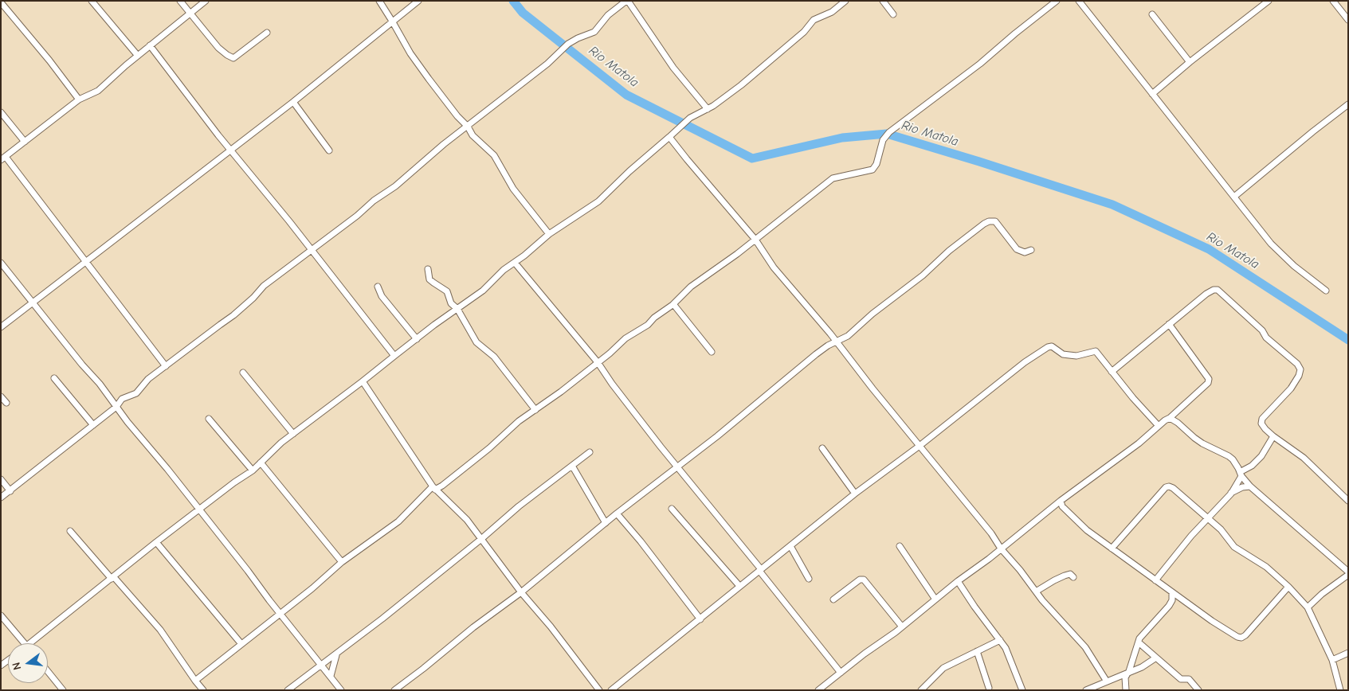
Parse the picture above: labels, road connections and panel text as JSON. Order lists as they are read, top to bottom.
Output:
{
  "water": ["Rio Matola"],
  "north": "left"
}
